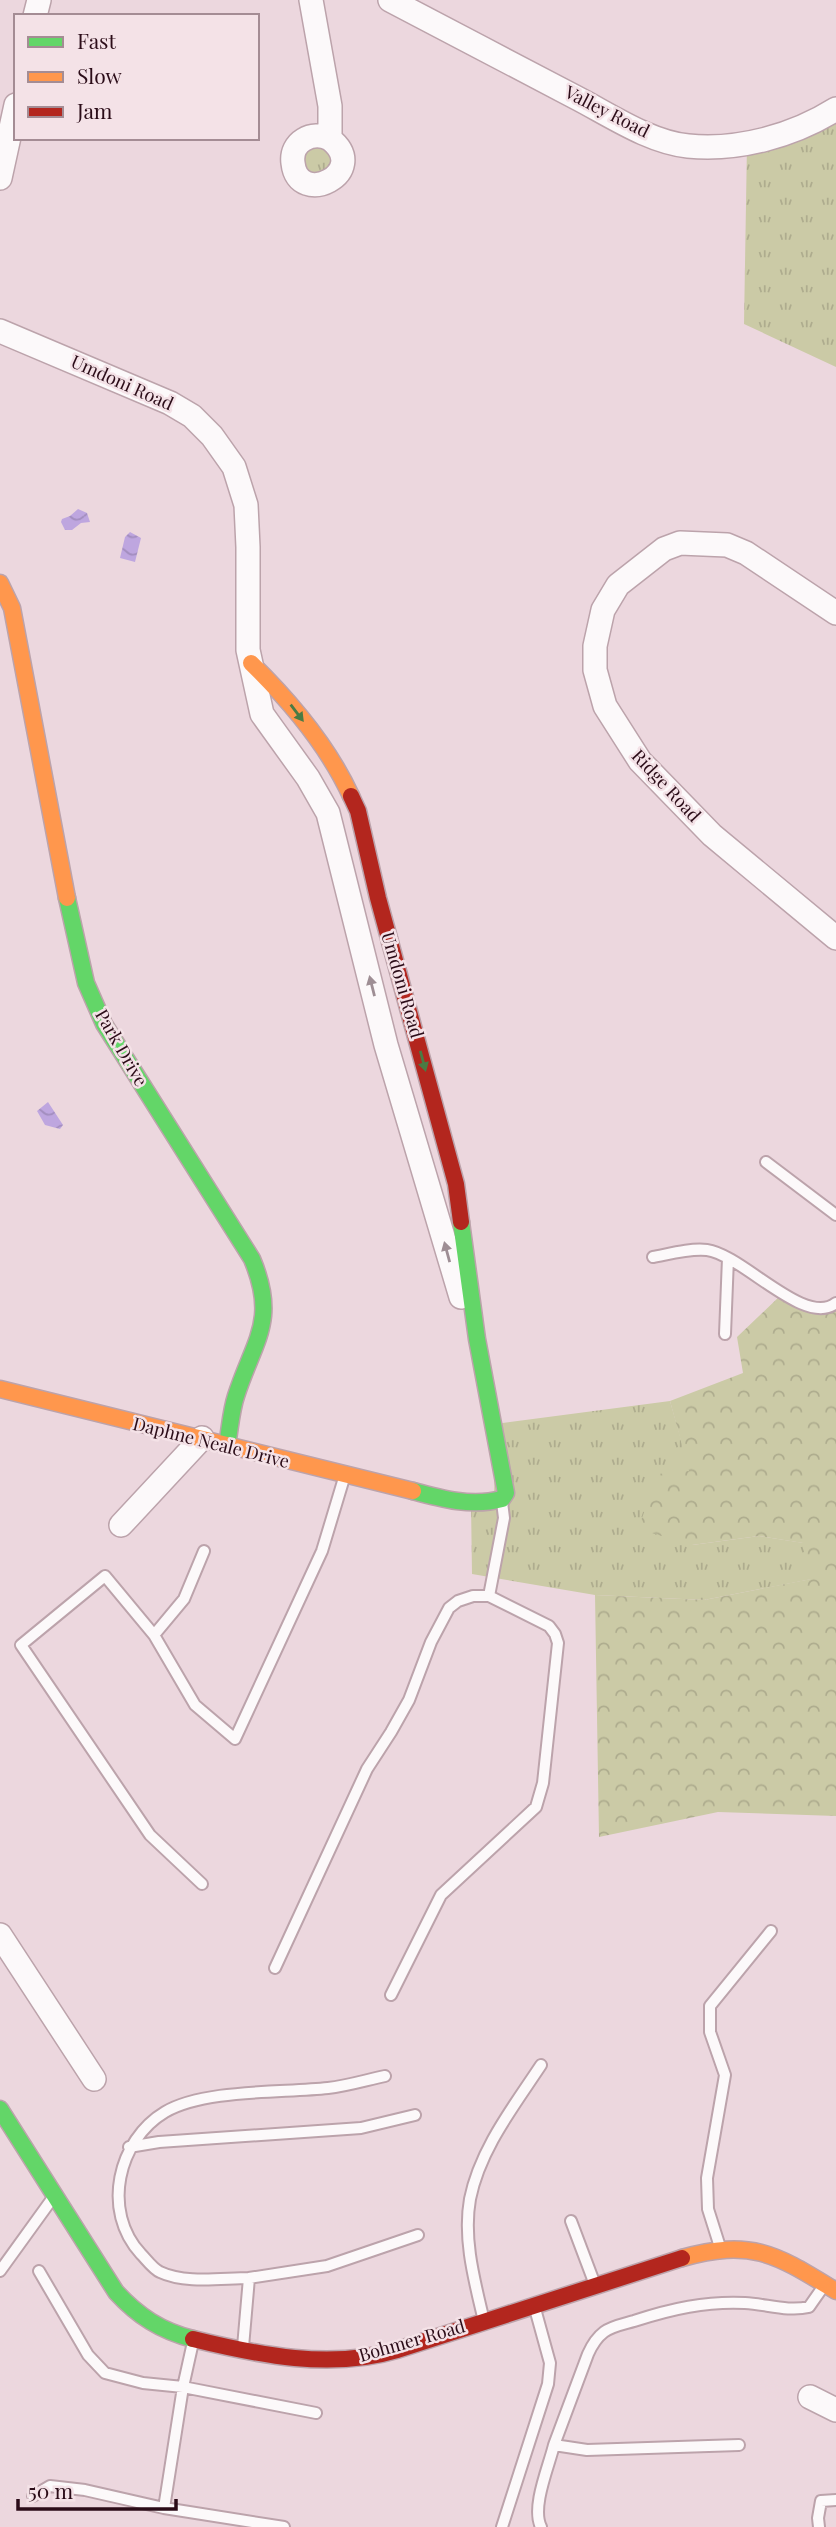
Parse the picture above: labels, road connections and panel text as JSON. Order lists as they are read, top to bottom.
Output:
{
  "streets": {
    "street": [
      "Valley Road",
      "Umdoni Road",
      "Ridge Road",
      "Park Drive",
      "Daphne Neale Drive",
      "Bohmer Road"
    ]
  },
  "crossings": [
    ["Umdoni Road", "Daphne Neale Drive"],
    ["Park Drive", "Daphne Neale Drive"]
  ],
  "legend": ["Fast", "Slow", "Jam"],
  "scale_bar": "50 m"
}
